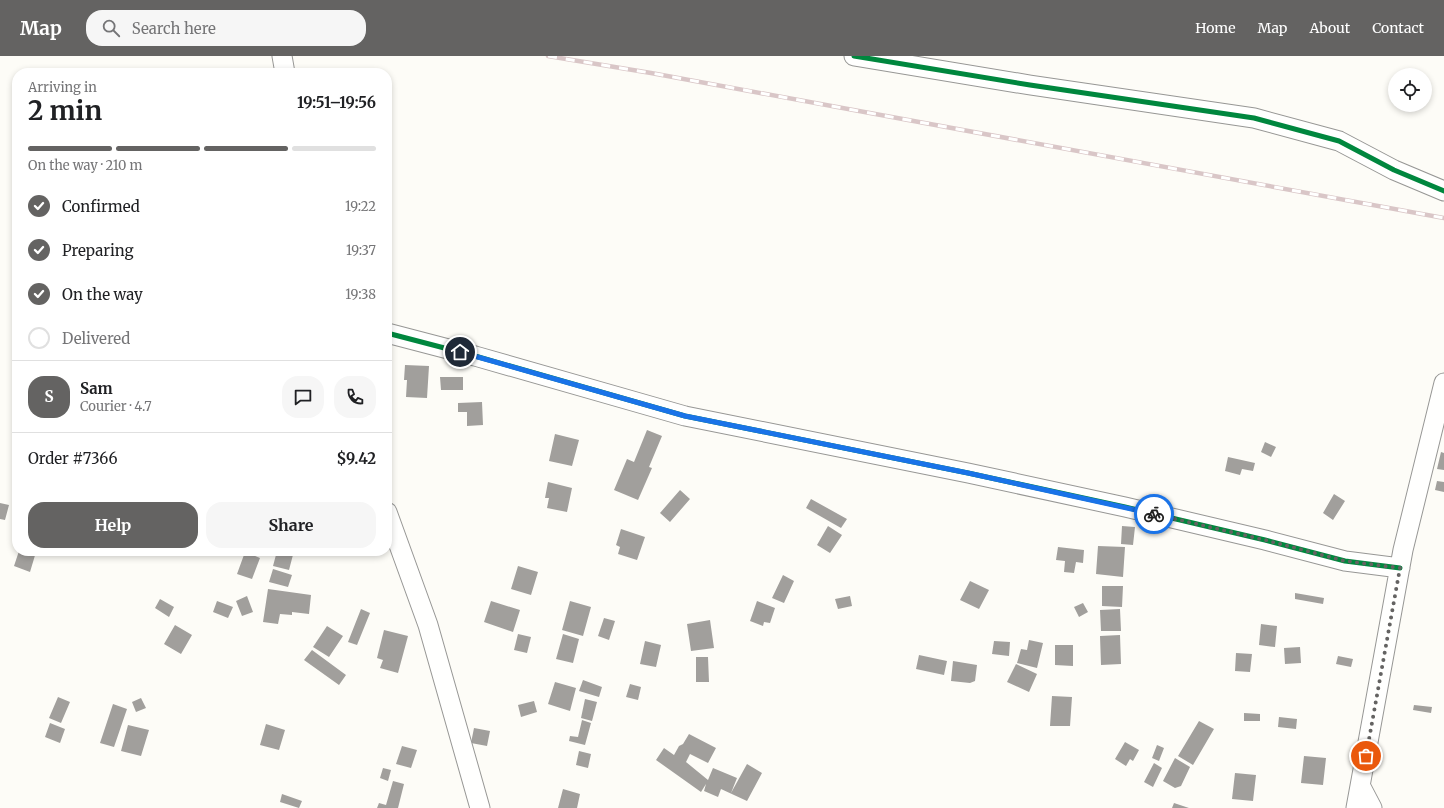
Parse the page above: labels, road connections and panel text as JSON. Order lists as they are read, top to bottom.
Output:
{
  "page": {
    "header": "Map",
    "search": "Search here",
    "nav": [
      "Home",
      "Map",
      "About",
      "Contact"
    ],
    "heading": ["2 min", "Arriving in", "19:51–19:56"],
    "panel": [
      "Sam",
      "Courier · 4.7",
      "Order #7366",
      "$9.42"
    ],
    "bar": "On the way · 210 m",
    "list": [
      ["Confirmed", "19:22"],
      ["Preparing", "19:37"],
      ["On the way", "19:38"],
      "Delivered"
    ],
    "round": "S",
    "buttons": ["Help", "Share"]
  }
}
